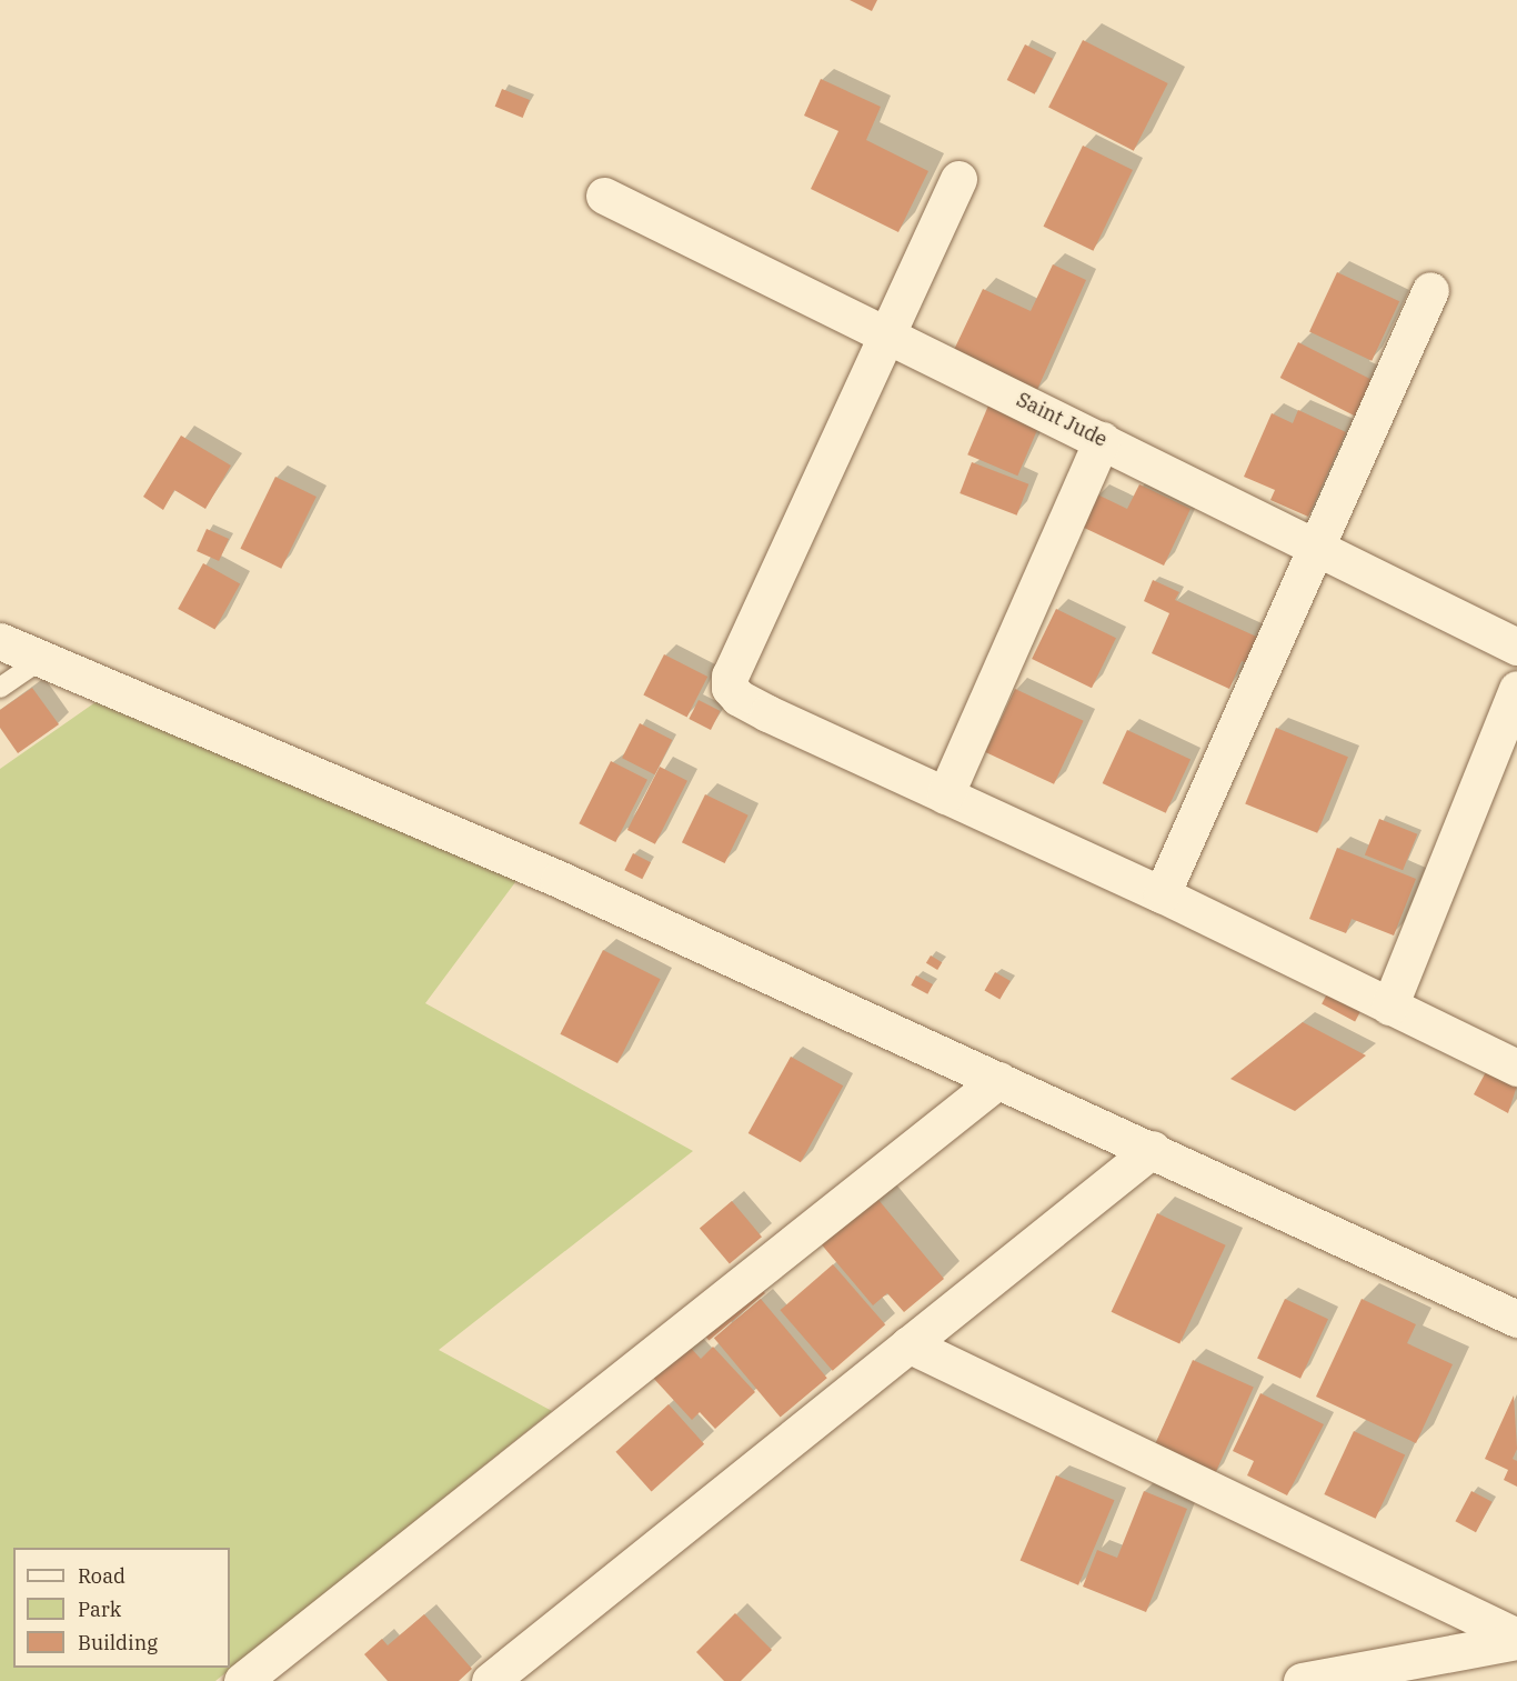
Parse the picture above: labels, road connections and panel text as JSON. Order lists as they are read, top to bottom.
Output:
{
  "streets": {
    "street": ["Saint Jude"]
  },
  "legend": ["Road", "Park", "Building"]
}
